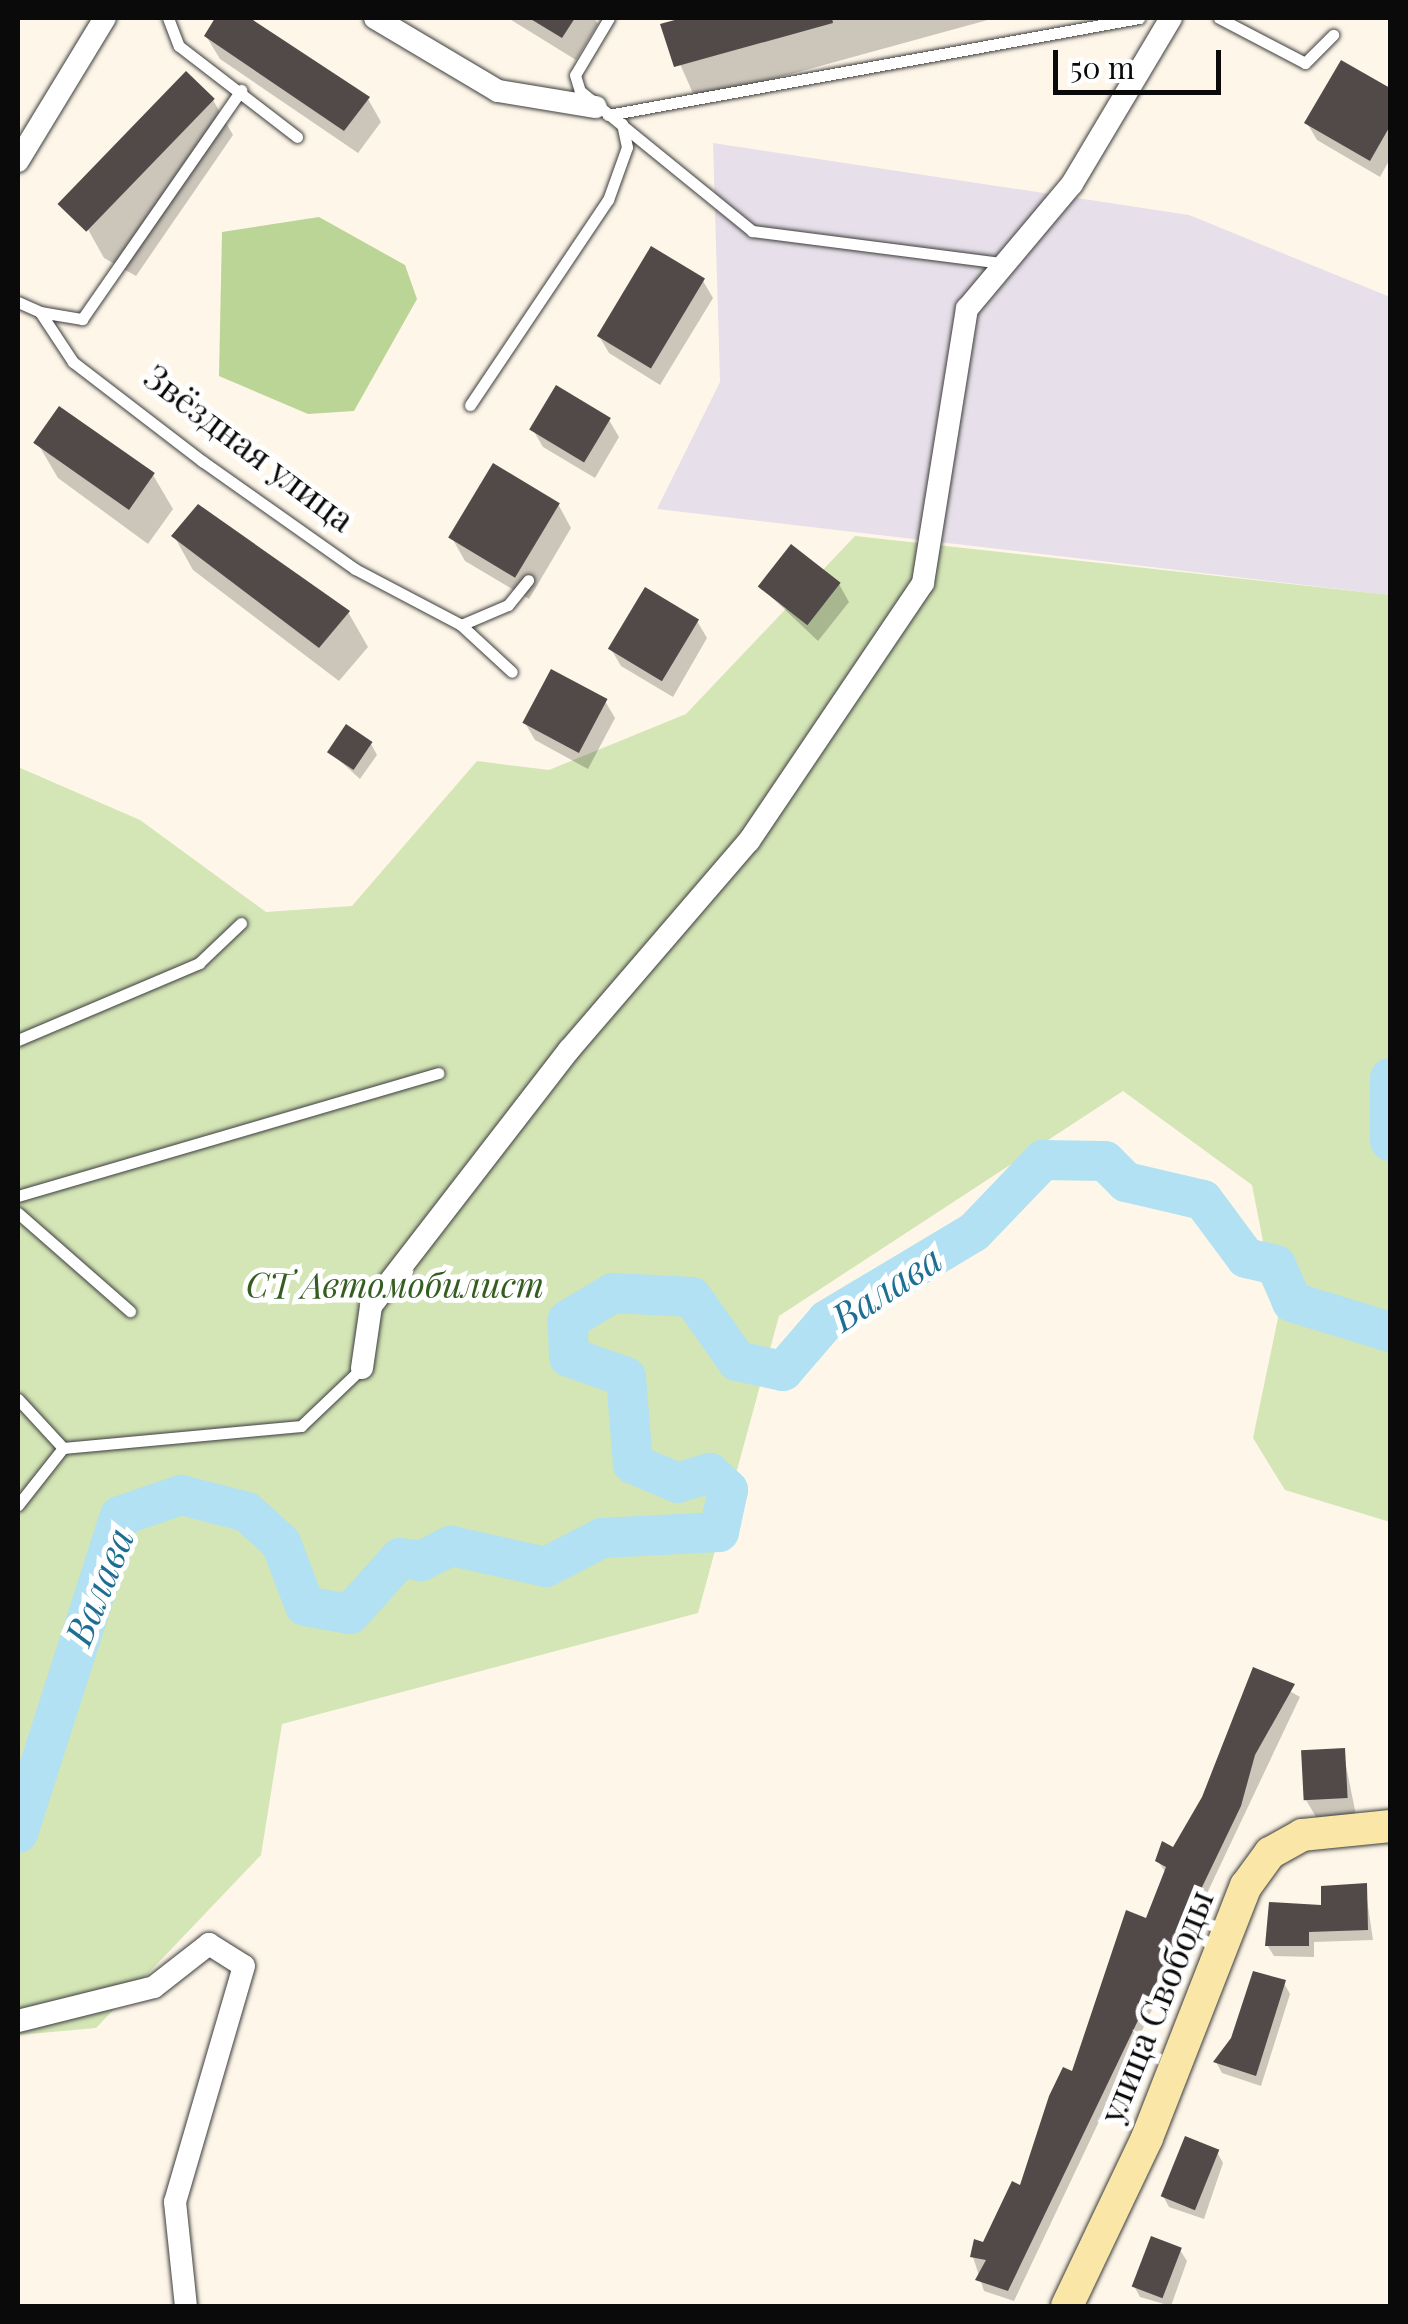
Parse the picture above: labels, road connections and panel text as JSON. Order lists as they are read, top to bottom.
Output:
{
  "streets": {
    "main road": ["улица Свободы"],
    "lane": ["Звёздная улица"]
  },
  "water": ["Валава"],
  "parks": ["СТ Автомобилист"],
  "scale_bar": "50 m"
}
